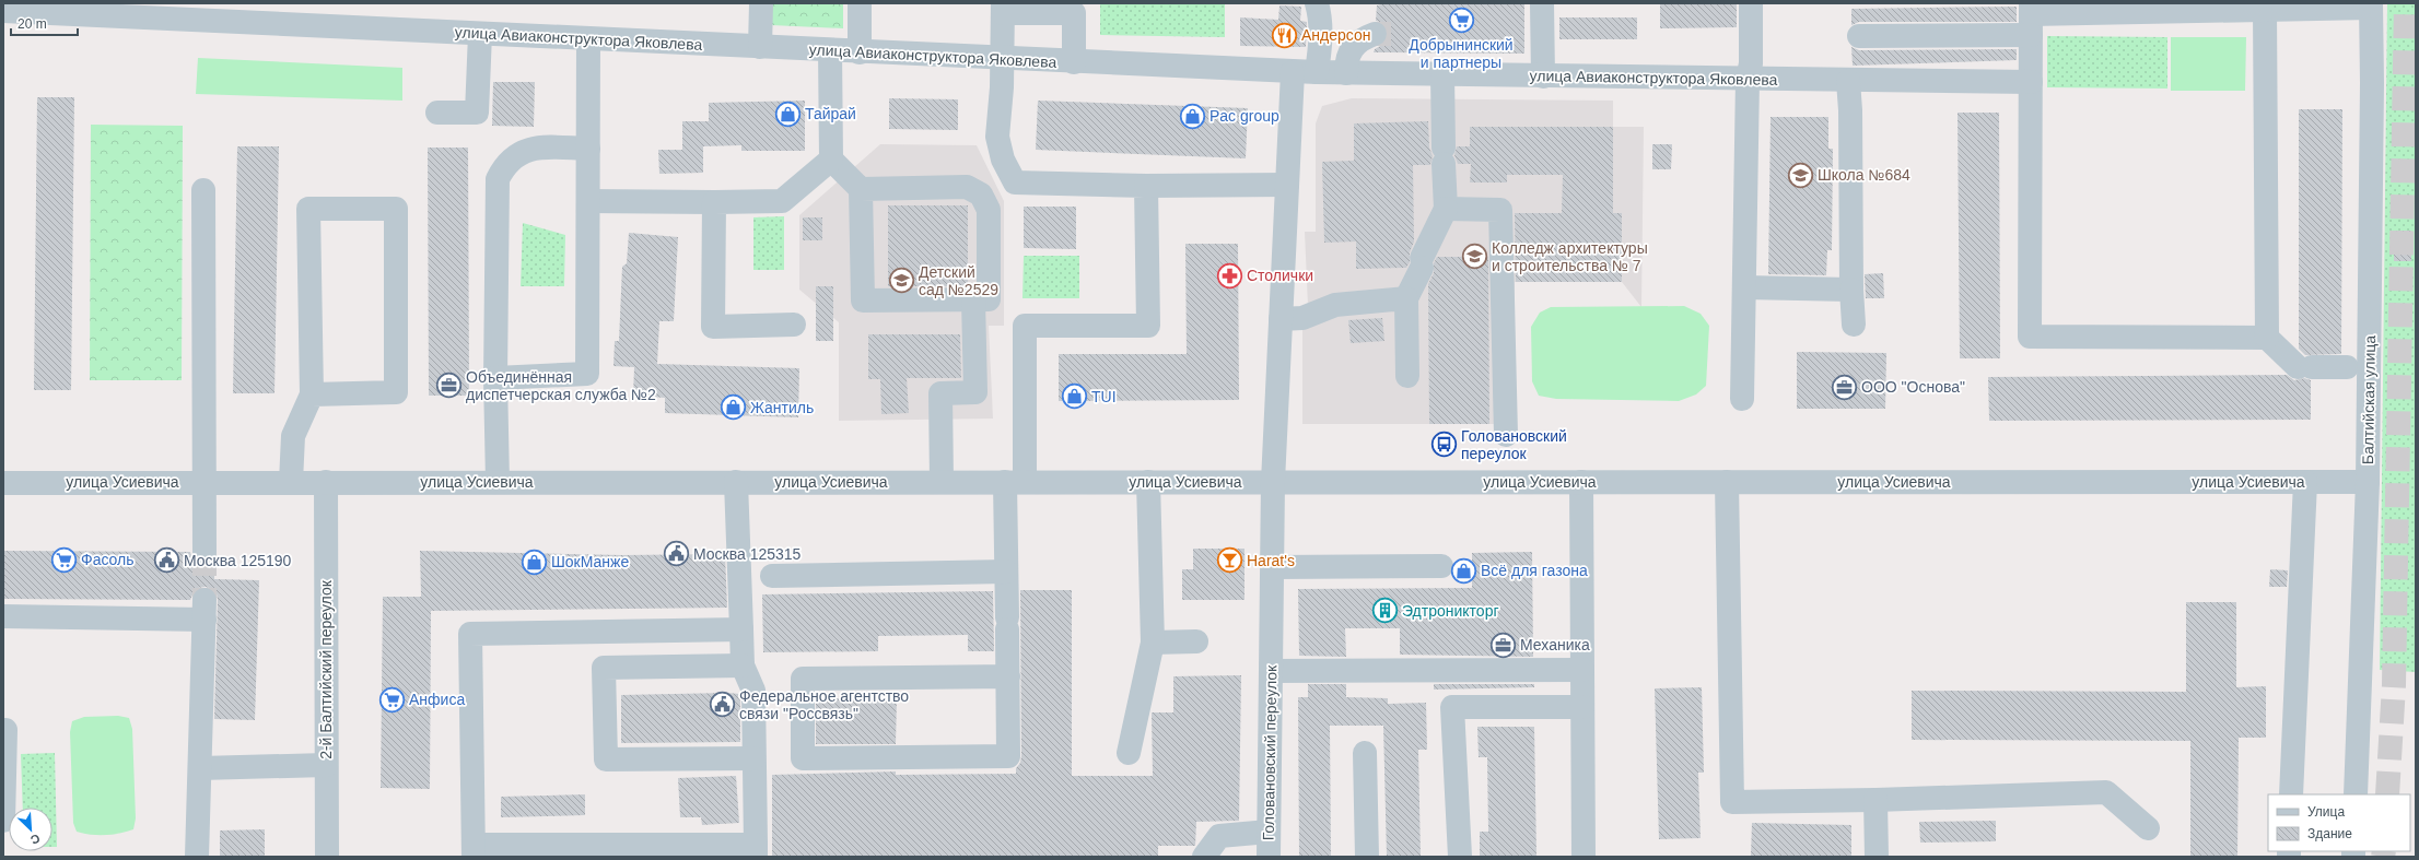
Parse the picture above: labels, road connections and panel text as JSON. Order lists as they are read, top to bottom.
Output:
{
  "streets": {
    "street": [
      "улица Авиаконструктора Яковлева",
      "Балтийская улица",
      "улица Усиевича",
      "2-й Балтийский переулок",
      "Головановский переулок"
    ]
  },
  "crossings": [
    ["улица Авиаконструктора Яковлева", "Головановский переулок"],
    ["Балтийская улица", "улица Усиевича"],
    ["улица Усиевича", "2-й Балтийский переулок"],
    ["улица Усиевича", "Головановский переулок"]
  ],
  "places": {
    "supermarket": ["Добрынинский и партнеры", "Фасоль", "Анфиса"],
    "restaurant": ["Андерсон"],
    "shop": [
      "Тайрай",
      "Pac group",
      "TUI",
      "Жантиль",
      "ШокМанже",
      "Всё для газона"
    ],
    "school or university": ["Школа №684", "Колледж архитектуры и строительства № 7", "Детский сад №2529"],
    "pharmacy": ["Столички"],
    "office": ["Объединённая диспетчерская служба №2", "ООО \"Основа\"", "Механика"],
    "bus stop": ["Головановский переулок"],
    "public building": ["Москва 125315", "Москва 125190", "Федеральное агентство связи \"Россвязь\""],
    "bar": ["Harat's"],
    "building": ["Эдтроникторг"]
  },
  "legend": ["Улица", "Здание"],
  "scale_bar": "20 m",
  "north": "bottom right"
}
